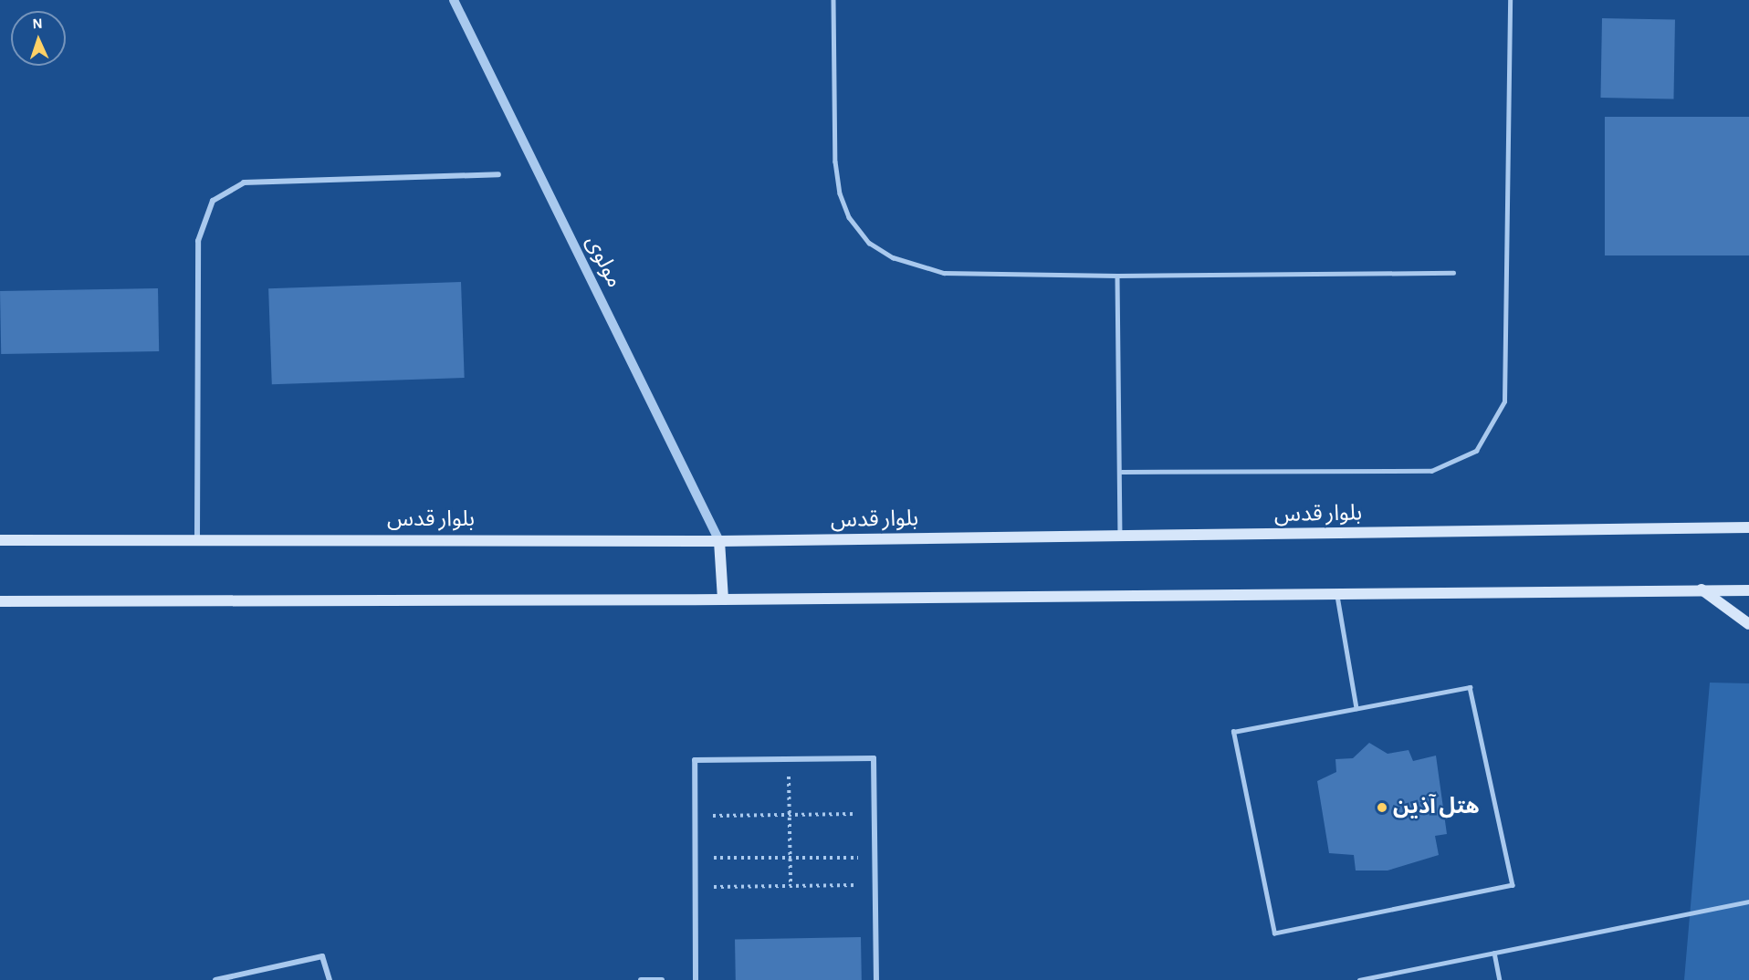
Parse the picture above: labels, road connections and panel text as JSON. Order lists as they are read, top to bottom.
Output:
{
  "streets": {
    "main road": ["بلوار قدس"],
    "street": ["مولوی"]
  },
  "crossings": [
    ["مولوی", "بلوار قدس"]
  ],
  "places": ["هتل آذین"],
  "north": "top"
}
